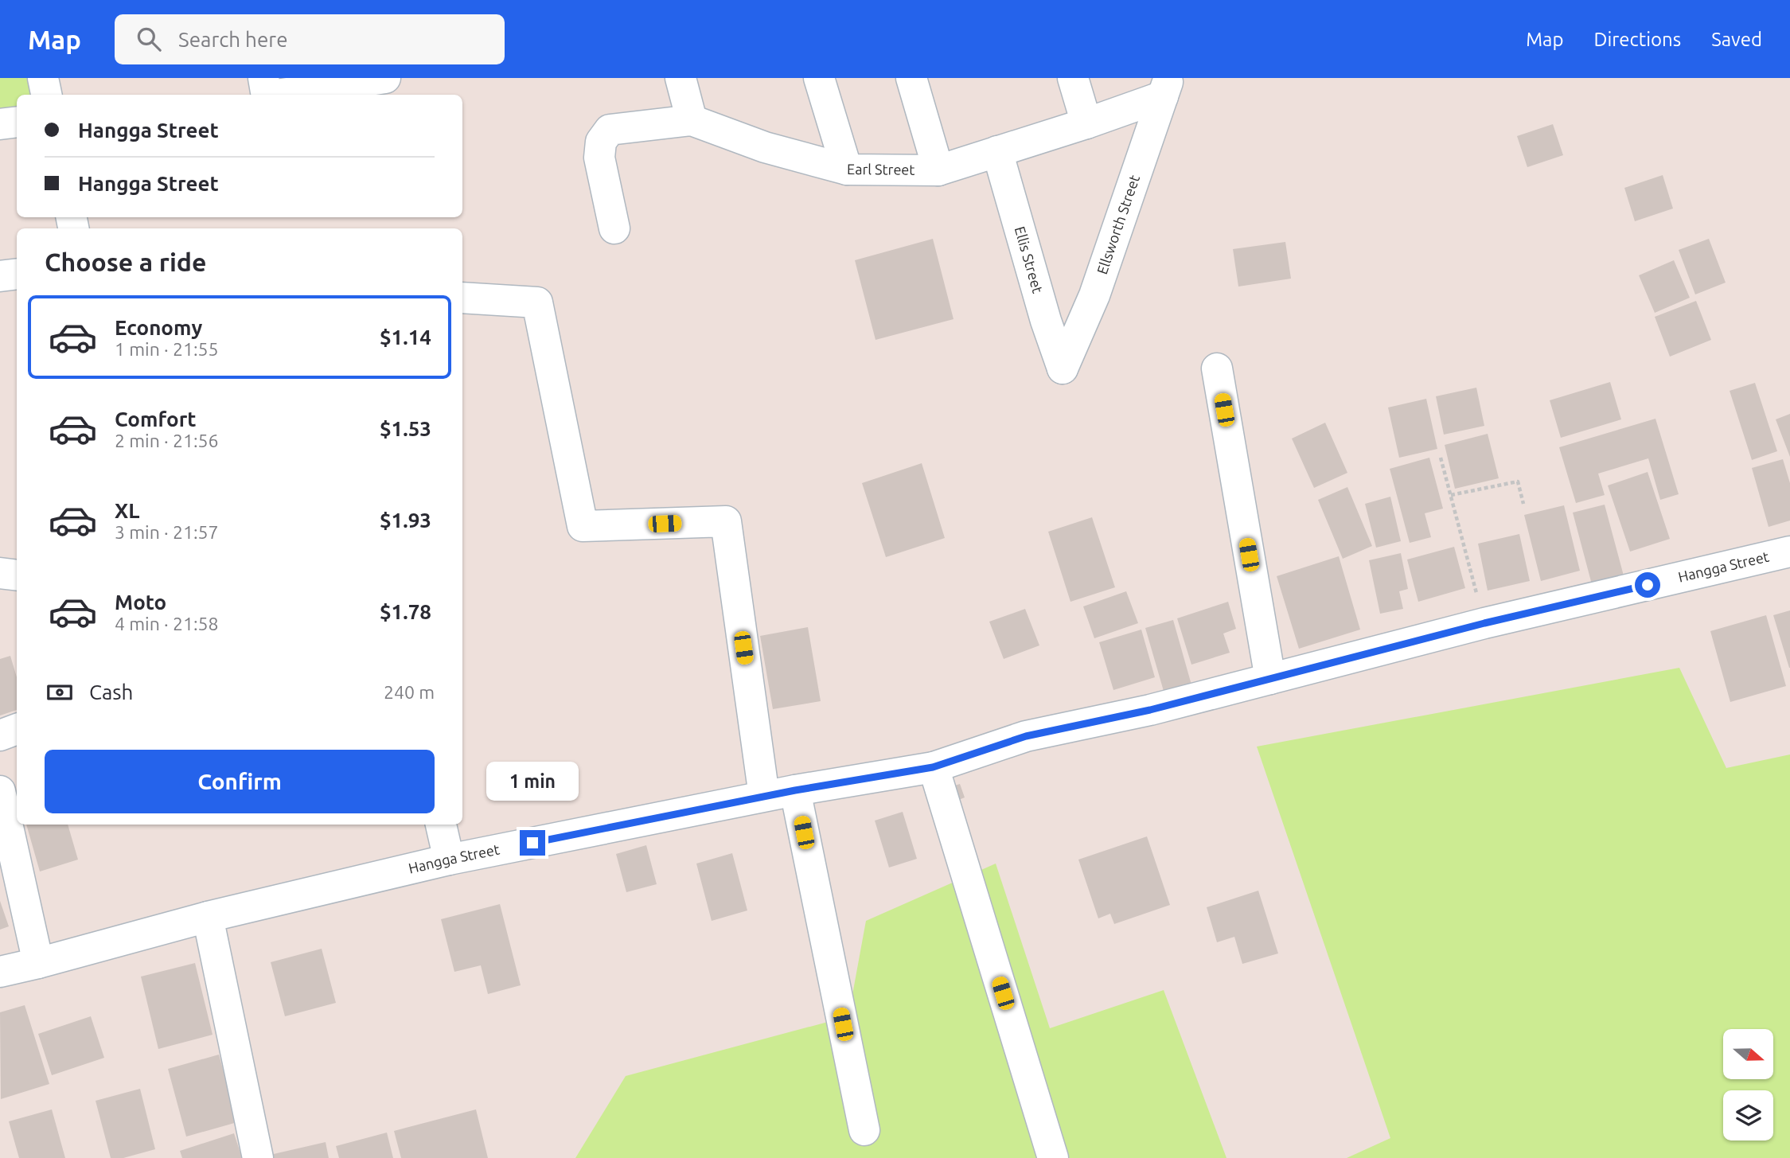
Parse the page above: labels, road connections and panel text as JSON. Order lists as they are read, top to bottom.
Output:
{
  "streets": {
    "street": [
      "Earl Street",
      "Ellsworth Street",
      "Ellis Street",
      "Hangga Street"
    ]
  },
  "crossings": [
    ["Earl Street", "Ellsworth Street"],
    ["Earl Street", "Ellis Street"],
    ["Ellsworth Street", "Ellis Street"]
  ],
  "north": "right",
  "page": {
    "header": "Map",
    "search": "Search here",
    "nav": ["Map", "Directions", "Saved"],
    "banner": ["Hangga Street", "Hangga Street"],
    "heading": "Choose a ride",
    "list": [
      {
        "name": "Economy",
        "note": "1 min · 21:55",
        "value": "$1.14"
      },
      {
        "name": "Comfort",
        "note": "2 min · 21:56",
        "value": "$1.53"
      },
      {
        "name": "XL",
        "note": "3 min · 21:57",
        "value": "$1.93"
      },
      {
        "name": "Moto",
        "note": "4 min · 21:58",
        "value": "$1.78"
      }
    ],
    "pay": ["Cash", "240 m"],
    "buttons": "Confirm",
    "bubble": "1 min"
  }
}
